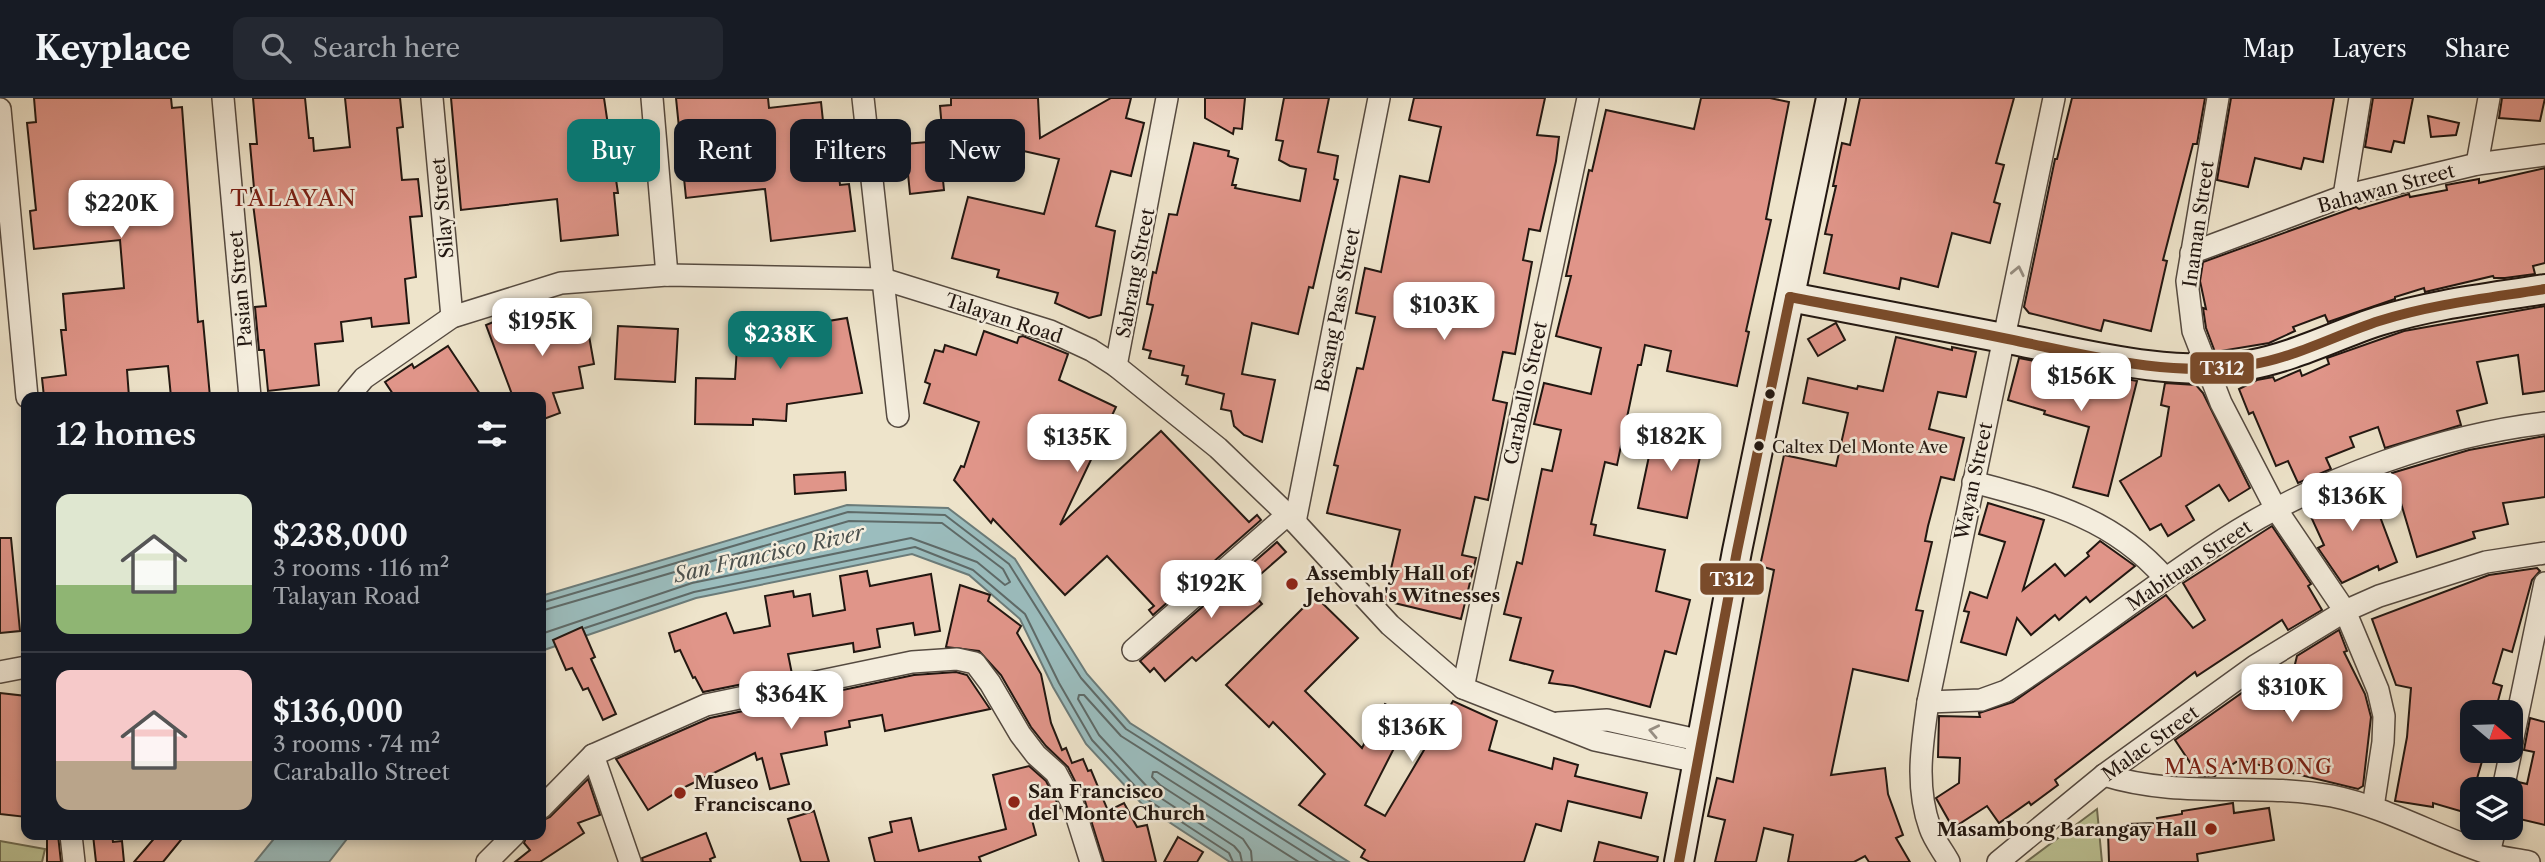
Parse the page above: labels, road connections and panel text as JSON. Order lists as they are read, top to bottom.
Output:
{
  "streets": {
    "street": [
      "Bahawan Street",
      "Silay Street",
      "Inaman Street",
      "Sabrang Street",
      "Pasian Street",
      "Besang Pass Street",
      "Talayan Road",
      "Caraballo Street",
      "Wayan Street",
      "Mabituan Street",
      "Malac Street"
    ]
  },
  "crossings": [
    ["Bahawan Street", "Inaman Street"],
    ["Silay Street", "Talayan Road"],
    ["Inaman Street", "Mabituan Street"],
    ["Inaman Street", "Malac Street"],
    ["Sabrang Street", "Talayan Road"],
    ["Besang Pass Street", "Talayan Road"],
    ["Talayan Road", "Caraballo Street"],
    ["Wayan Street", "Mabituan Street"]
  ],
  "districts": ["TALAYAN", "MASAMBONG"],
  "water": ["San Francisco River"],
  "places": [
    "Caltex Del Monte Ave",
    "Assembly Hall of Jehovah's Witnesses",
    "Museo Franciscano",
    "San Francisco del Monte Church",
    "Masambong Barangay Hall"
  ],
  "lines": ["transit line T312"],
  "north": "right",
  "page": {
    "header": "Keyplace",
    "search": "Search here",
    "nav": ["Map", "Layers", "Share"],
    "chip": [
      "Buy",
      "Rent",
      "Filters",
      "New"
    ],
    "price": [
      "$220K",
      "$103K",
      "$195K",
      "$238K",
      "$156K",
      "$182K",
      "$135K",
      "$136K",
      "$192K",
      "$310K",
      "$364K",
      "$136K"
    ],
    "heading": "12 homes",
    "list": [
      {
        "name": "$238,000",
        "note": "3 rooms · 116 m² · Talayan Road"
      },
      {
        "name": "$136,000",
        "note": "3 rooms · 74 m² · Caraballo Street"
      }
    ]
  }
}
